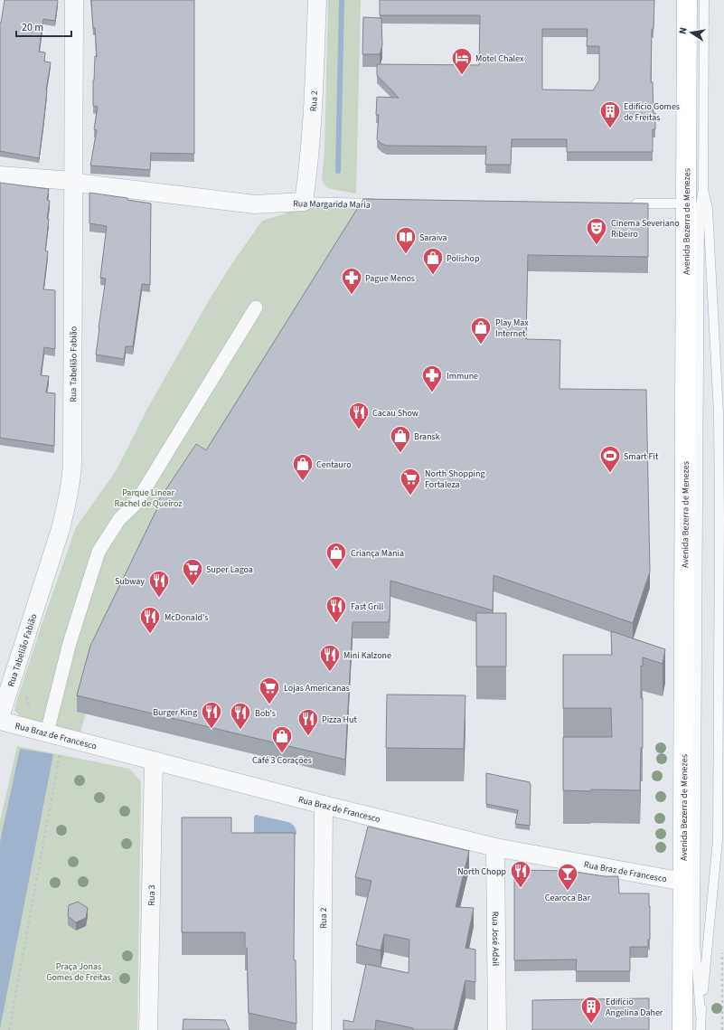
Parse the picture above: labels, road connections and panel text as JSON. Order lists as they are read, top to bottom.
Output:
{
  "streets": {
    "main road": ["Avenida Bezerra de Menezes"],
    "street": [
      "Rua 2",
      "Rua Margarida Maria",
      "Rua Tabelião Fabião",
      "Rua Braz de Francesco",
      "Rua 3",
      "Rua José Adail"
    ]
  },
  "crossings": [
    ["Rua 2", "Rua Margarida Maria"],
    ["Rua 2", "Rua Braz de Francesco"],
    ["Rua Margarida Maria", "Rua Tabelião Fabião"],
    ["Avenida Bezerra de Menezes", "Rua Braz de Francesco"],
    ["Rua Braz de Francesco", "Rua 3"],
    ["Rua Braz de Francesco", "Rua José Adail"]
  ],
  "parks": ["Parque Linear Rachel de Queiroz", "Praça Jonas Gomes de Freitas"],
  "places": {
    "hotel": ["Motel Chalex"],
    "building": ["Edifício Gomes de Freitas", "Edifício Angelina Daher"],
    "theatre": ["Cinema Severiano Ribeiro"],
    "library": ["Saraiva"],
    "shop": [
      "Polishop",
      "Play Max Internet",
      "Bransk",
      "Centauro",
      "Criança Mania",
      "Café 3 Corações"
    ],
    "pharmacy": ["Pague Menos", "Immune"],
    "restaurant": [
      "Cacau Show",
      "Subway",
      "Fast Grill",
      "McDonald's",
      "Mini Kalzone",
      "Burger King",
      "Bob's",
      "Pizza Hut",
      "North Chopp"
    ],
    "sports": ["Smart Fit"],
    "supermarket": ["North Shopping Fortaleza", "Super Lagoa", "Lojas Americanas"],
    "bar": ["Cearoca Bar"]
  },
  "scale_bar": "20 m",
  "north": "left"
}
